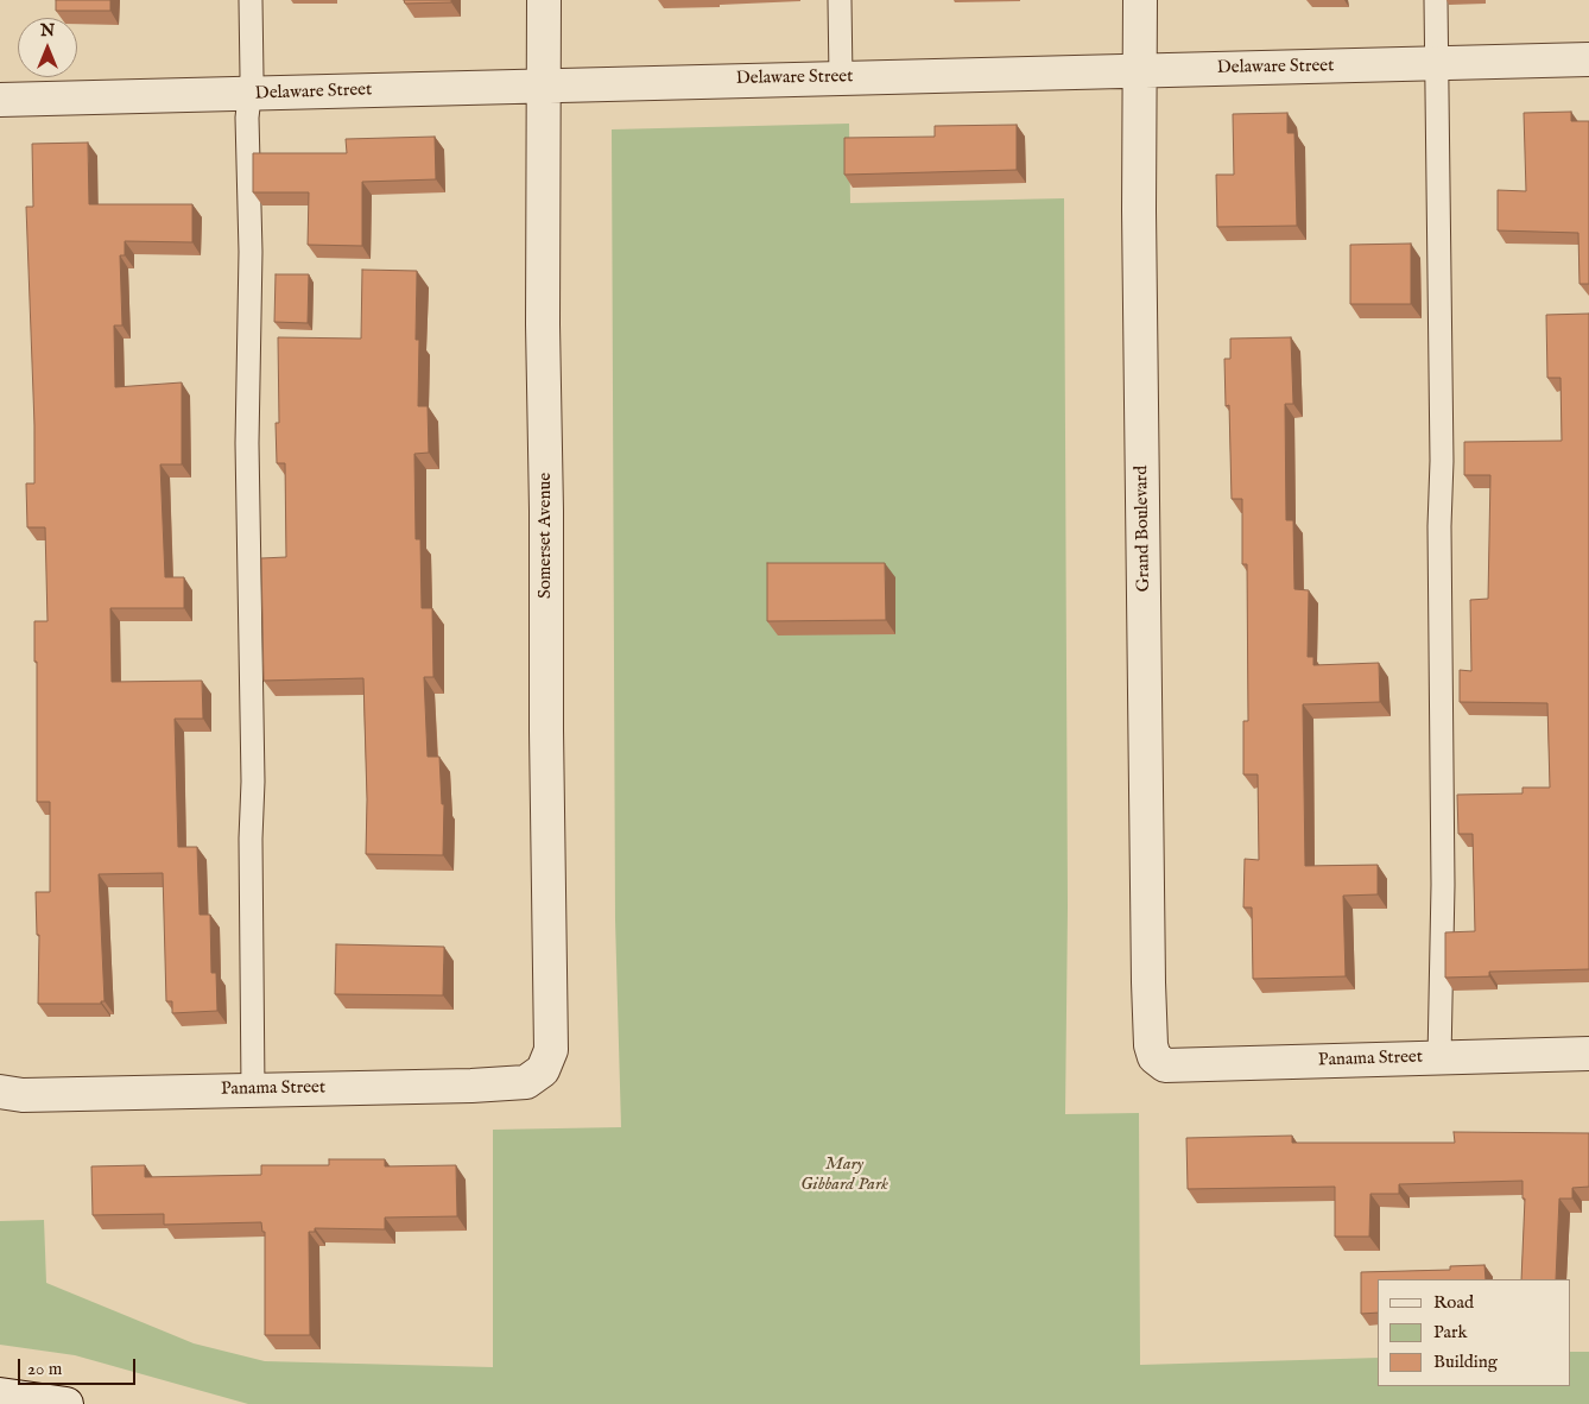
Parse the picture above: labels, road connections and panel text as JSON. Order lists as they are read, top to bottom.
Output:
{
  "streets": {
    "street": [
      "Delaware Street",
      "Grand Boulevard",
      "Somerset Avenue",
      "Panama Street"
    ]
  },
  "crossings": [
    ["Delaware Street", "Grand Boulevard"],
    ["Delaware Street", "Somerset Avenue"],
    ["Grand Boulevard", "Panama Street"],
    ["Somerset Avenue", "Panama Street"]
  ],
  "parks": ["Mary Gibbard Park"],
  "legend": ["Road", "Park", "Building"],
  "scale_bar": "20 m",
  "north": "top"
}
